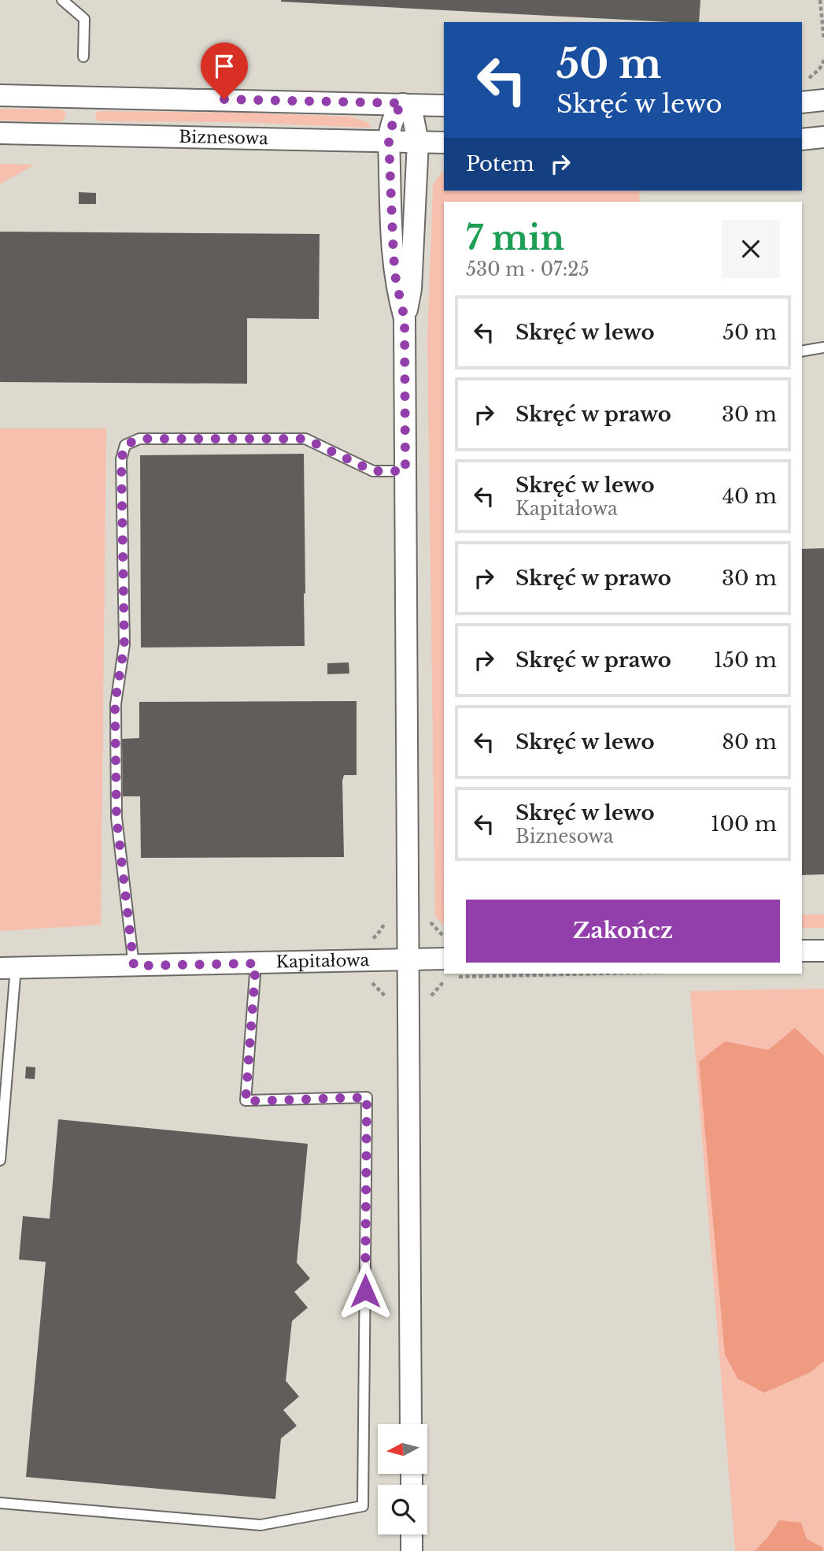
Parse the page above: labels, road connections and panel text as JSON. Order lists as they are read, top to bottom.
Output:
{
  "streets": {
    "street": ["Biznesowa", "Kapitałowa"]
  },
  "north": "left",
  "page": {
    "turn": ["50 m", "Skręć w lewo"],
    "then": "Potem",
    "heading": ["7 min", "530 m · 07:25"],
    "list": [
      {
        "name": "Skręć w lewo",
        "value": "50 m"
      },
      {
        "name": "Skręć w prawo",
        "value": "30 m"
      },
      {
        "name": "Skręć w lewo",
        "note": "Kapitałowa",
        "value": "40 m"
      },
      {
        "name": "Skręć w prawo",
        "value": "30 m"
      },
      {
        "name": "Skręć w prawo",
        "value": "150 m"
      },
      {
        "name": "Skręć w lewo",
        "value": "80 m"
      },
      {
        "name": "Skręć w lewo",
        "note": "Biznesowa",
        "value": "100 m"
      }
    ],
    "buttons": "Zakończ"
  }
}
